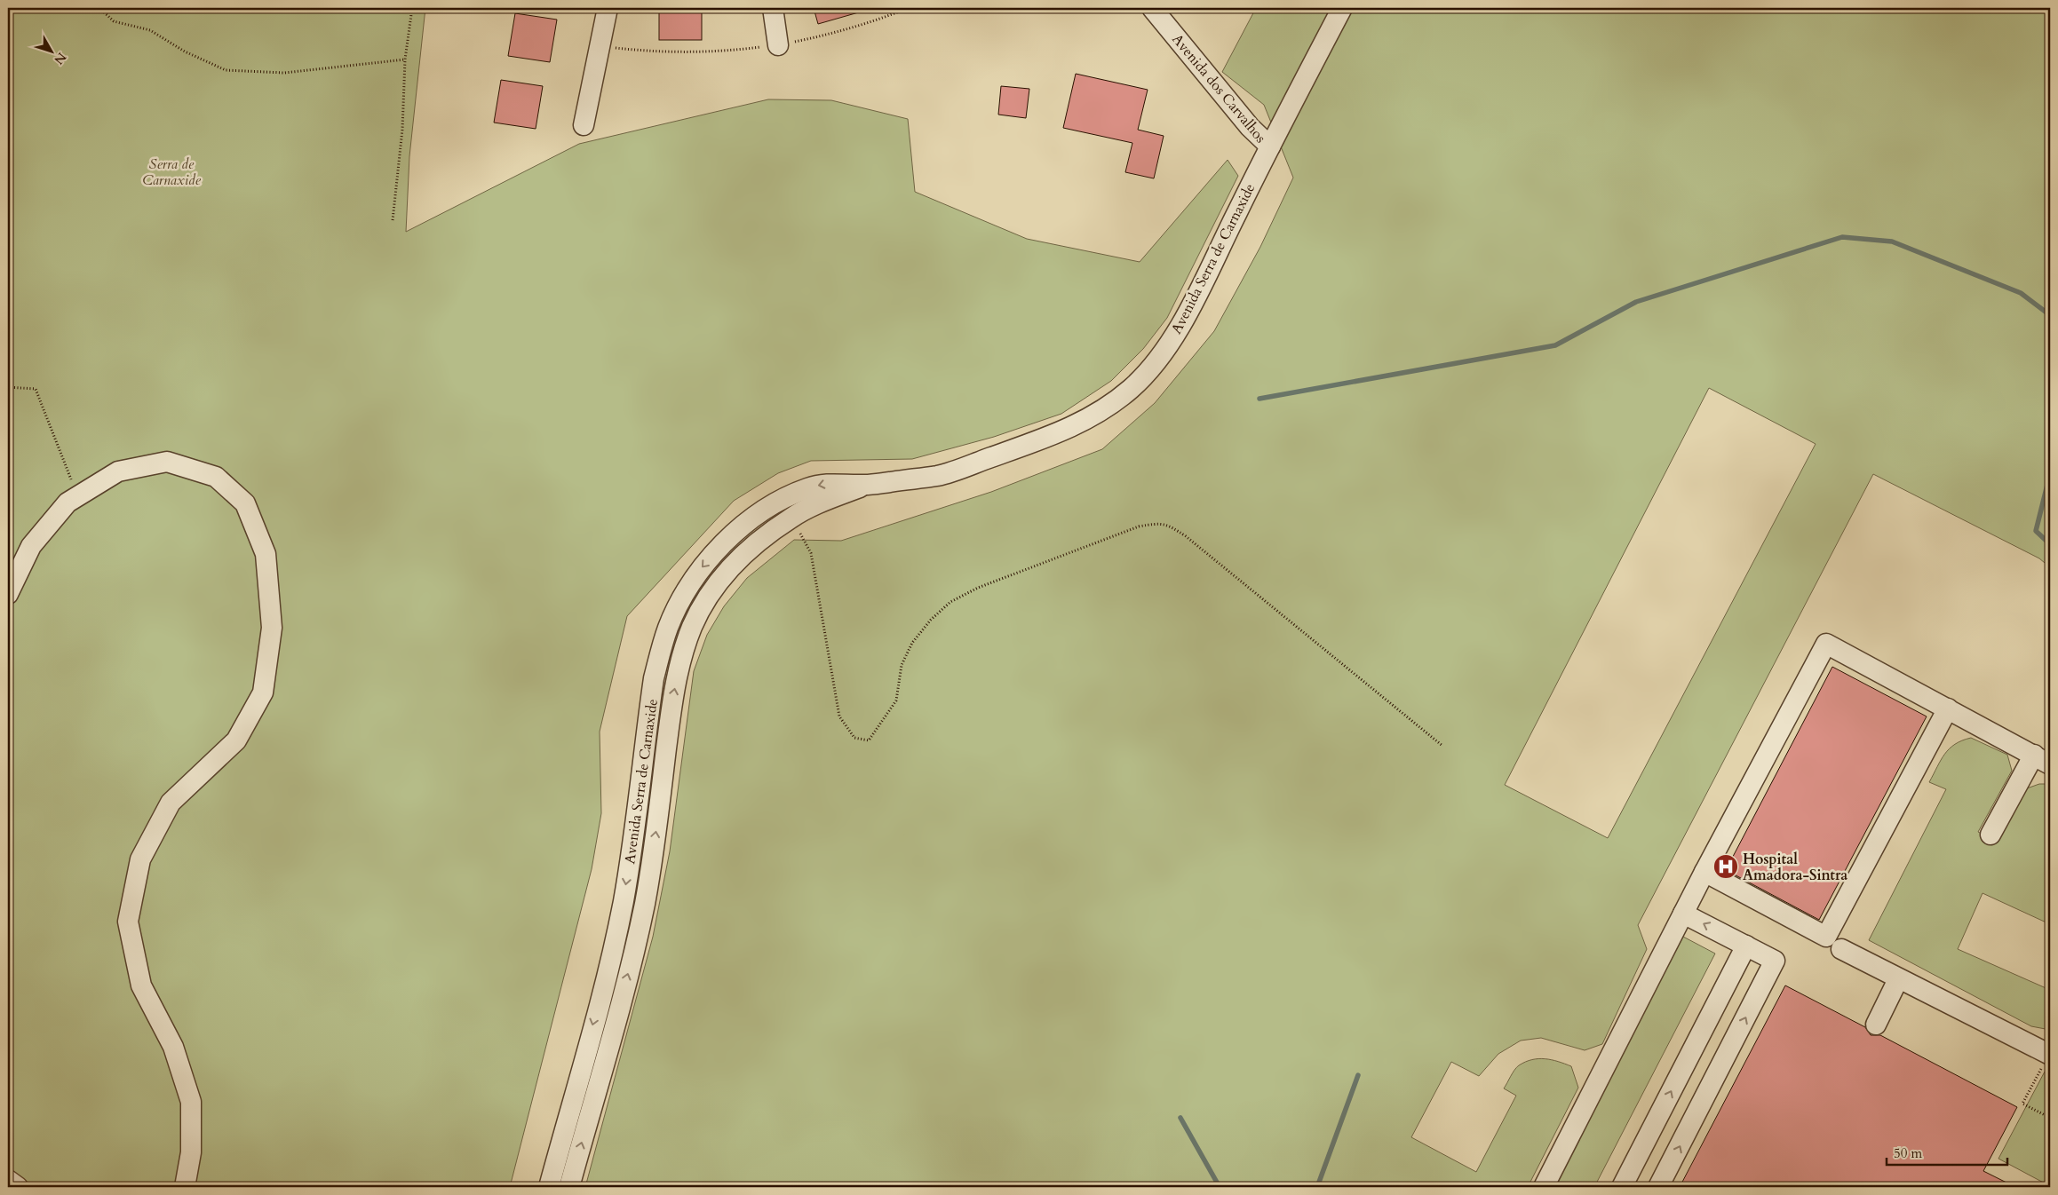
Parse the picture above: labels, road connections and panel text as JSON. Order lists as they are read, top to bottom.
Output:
{
  "streets": {
    "street": ["Avenida dos Carvalhos", "Avenida Serra de Carnaxide"]
  },
  "crossings": [
    ["Avenida dos Carvalhos", "Avenida Serra de Carnaxide"]
  ],
  "parks": ["Serra de Carnaxide"],
  "places": {
    "hospital": ["Hospital Amadora-Sintra"]
  },
  "scale_bar": "50 m",
  "north": "bottom right"
}
